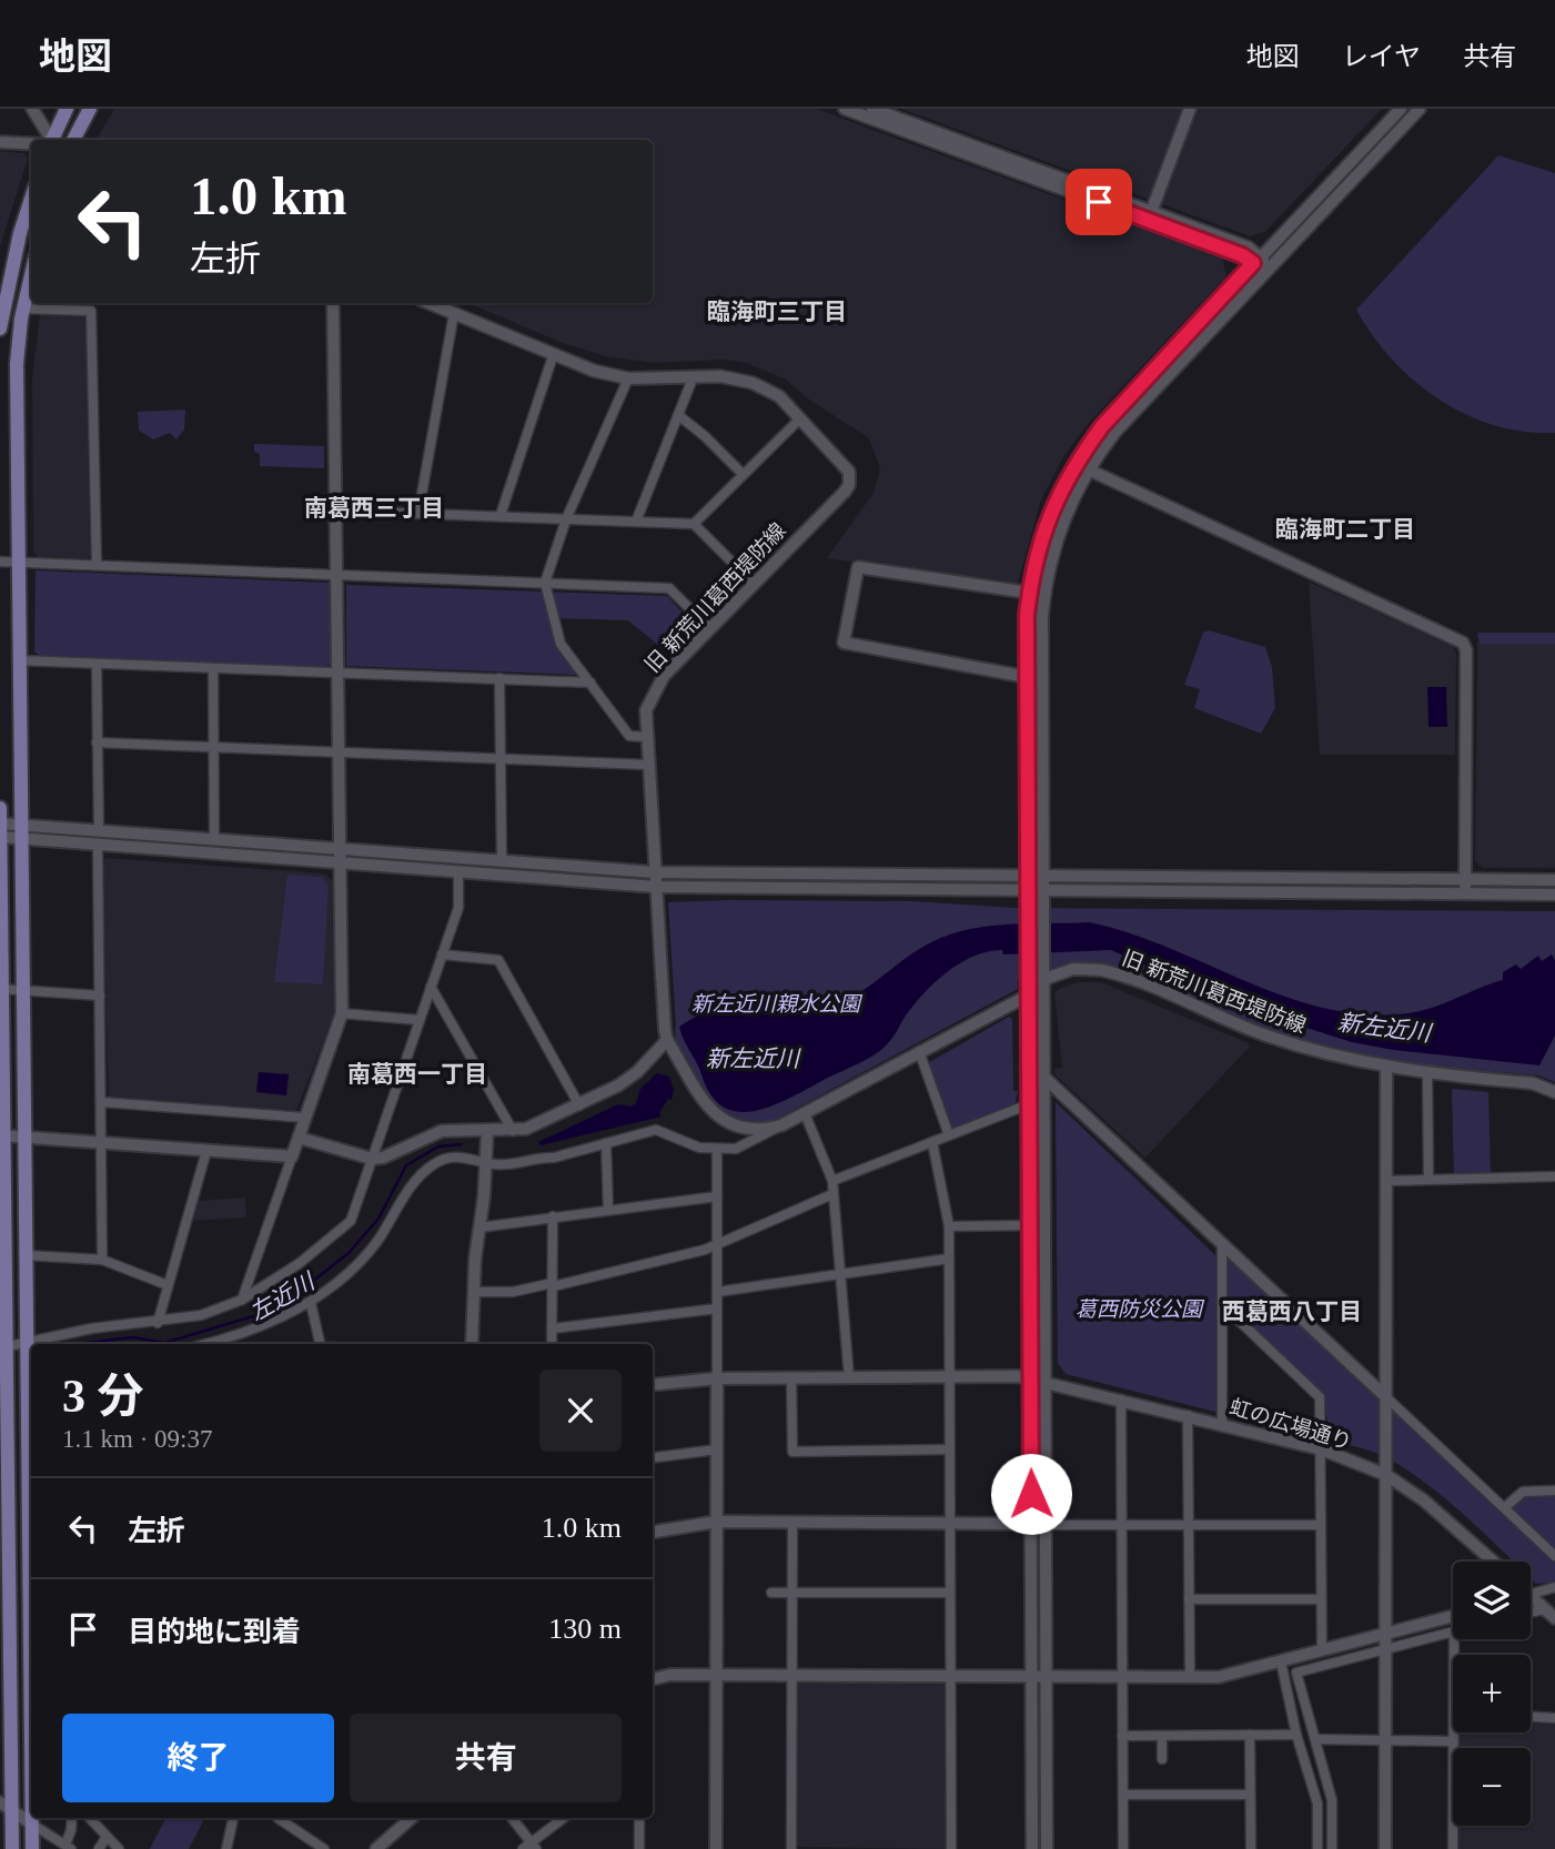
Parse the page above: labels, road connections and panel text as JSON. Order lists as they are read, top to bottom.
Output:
{
  "streets": {
    "street": ["旧 新荒川葛西堤防線", "虹の広場通り"]
  },
  "districts": [
    "臨海町三丁目",
    "南葛西三丁目",
    "臨海町二丁目",
    "南葛西一丁目",
    "西葛西八丁目"
  ],
  "water": ["新左近川", "左近川"],
  "parks": ["新左近川親水公園", "葛西防災公園"],
  "page": {
    "header": "地図",
    "nav": ["地図", "レイヤ", "共有"],
    "turn": ["1.0 km", "左折"],
    "heading": ["3 分", "1.1 km · 09:37"],
    "list": [
      {
        "name": "左折",
        "value": "1.0 km"
      },
      {
        "name": "目的地に到着",
        "value": "130 m"
      }
    ],
    "map_buttons": ["+", "−"],
    "buttons": ["終了", "共有"]
  }
}
